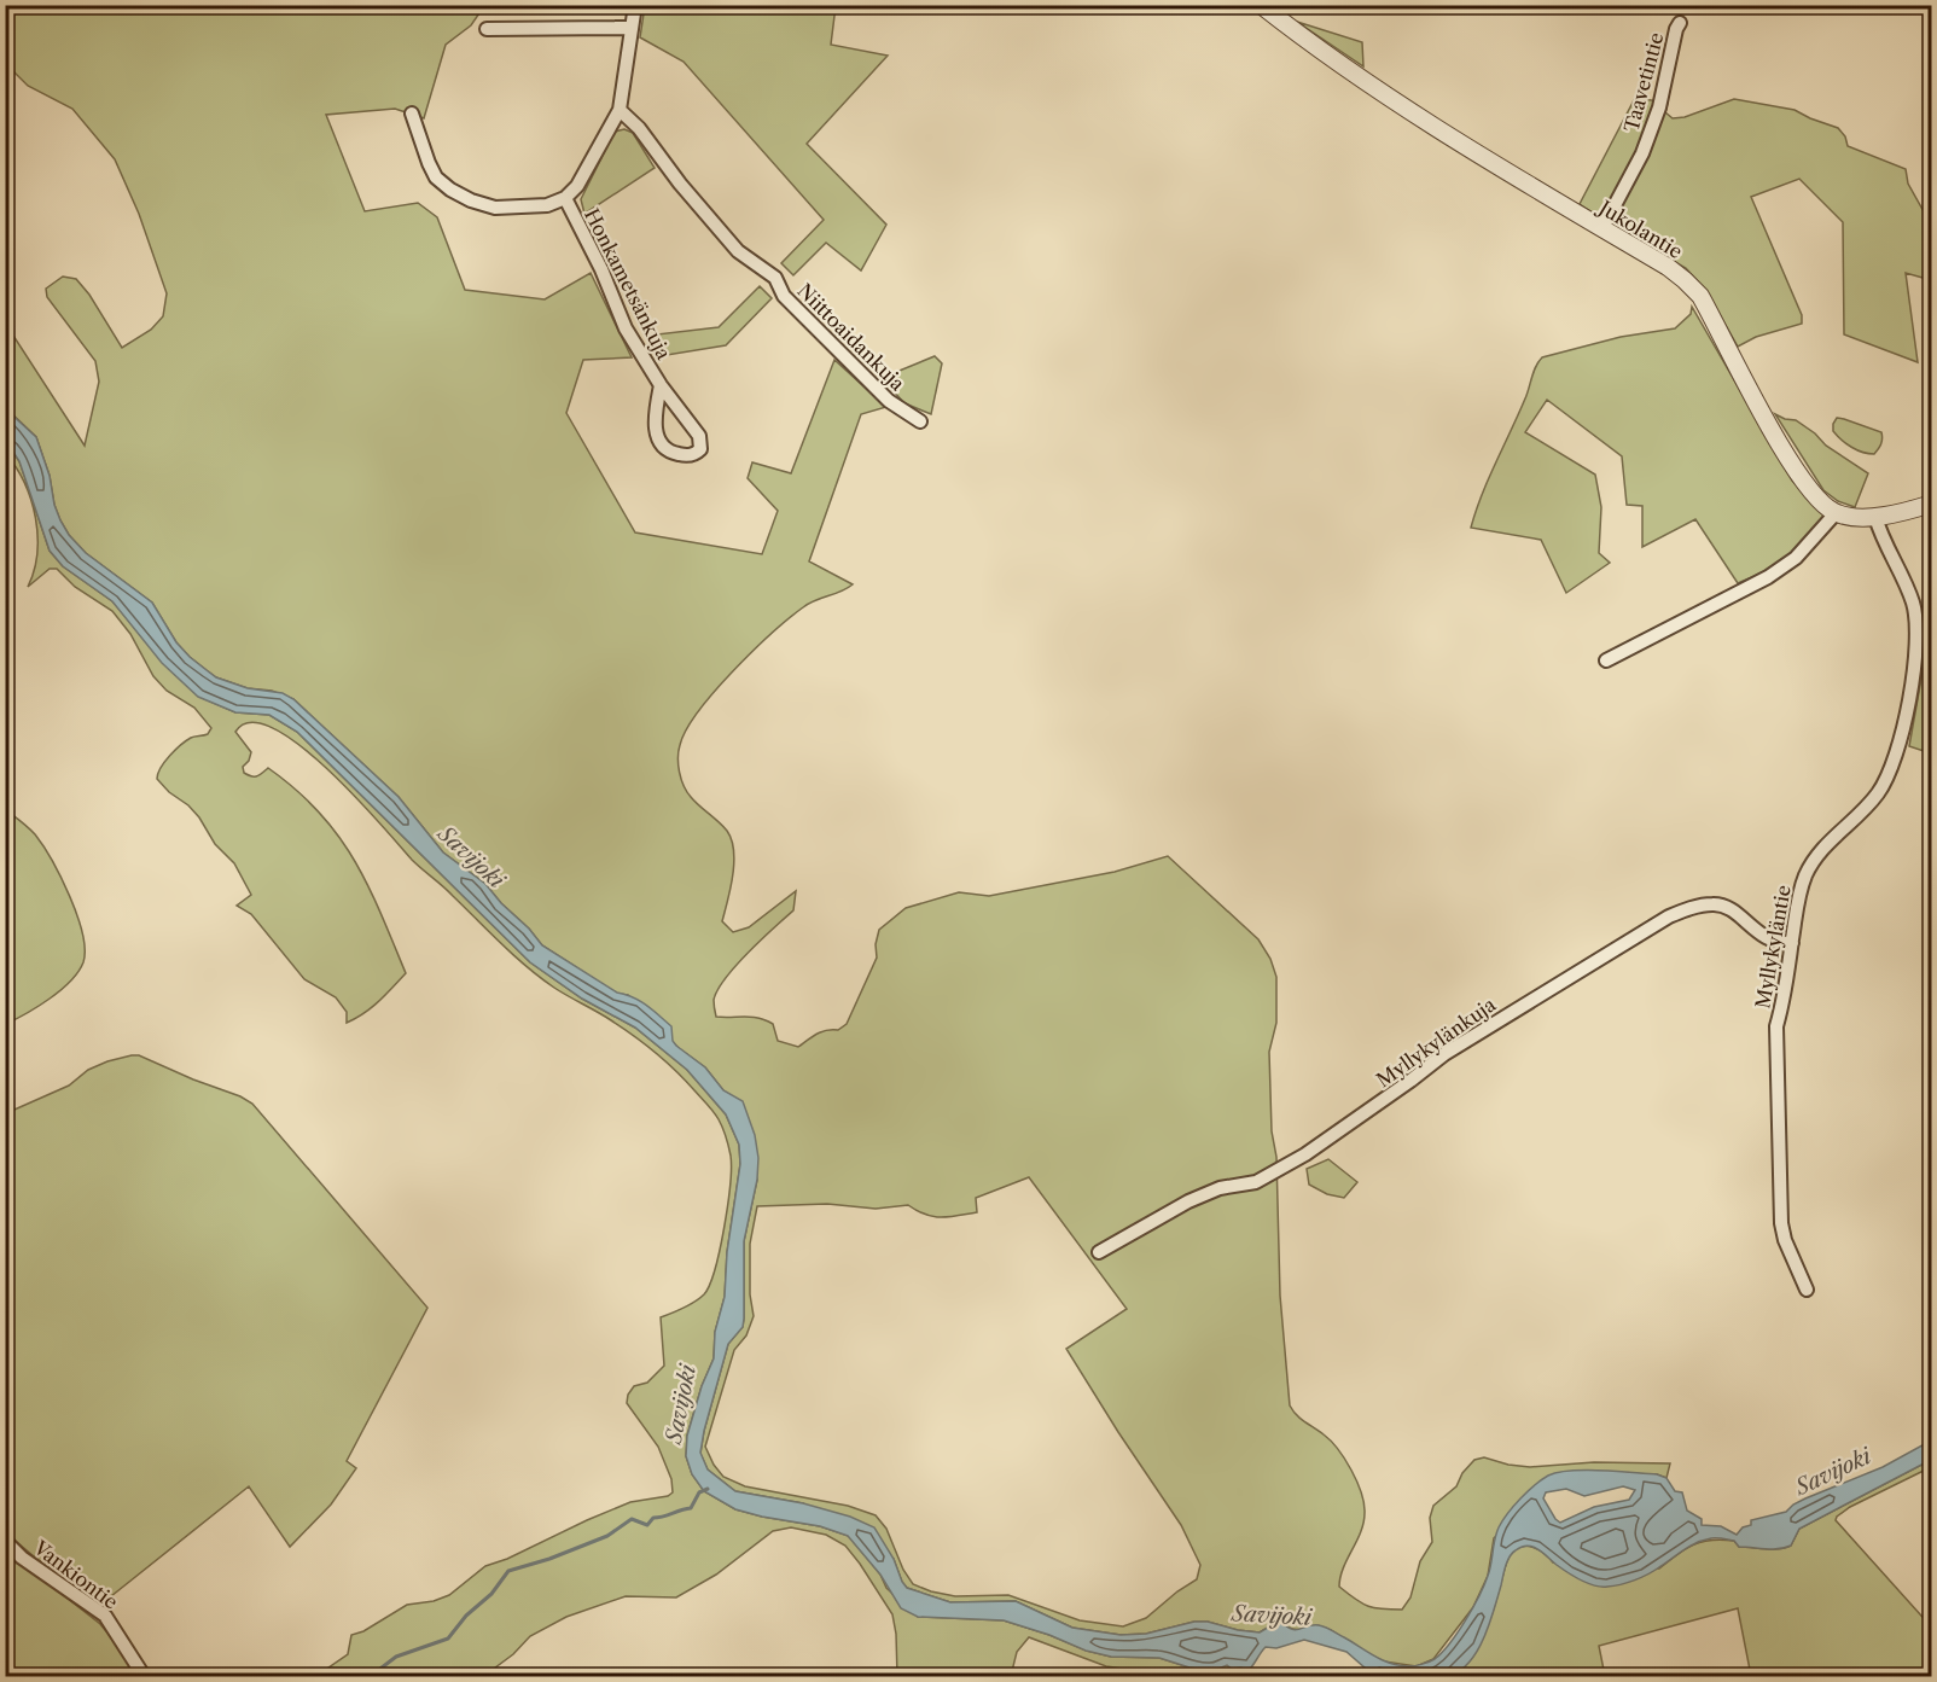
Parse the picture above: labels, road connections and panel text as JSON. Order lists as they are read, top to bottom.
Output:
{
  "streets": {
    "street": [
      "Taavetintie",
      "Jukolantie",
      "Honkametsänkuja",
      "Niittoaidankuja",
      "Myllykyläntie",
      "Myllykylänkuja",
      "Vankiontie"
    ]
  },
  "crossings": [
    ["Taavetintie", "Jukolantie"],
    ["Myllykyläntie", "Myllykylänkuja"]
  ],
  "water": ["Savijoki"]
}
